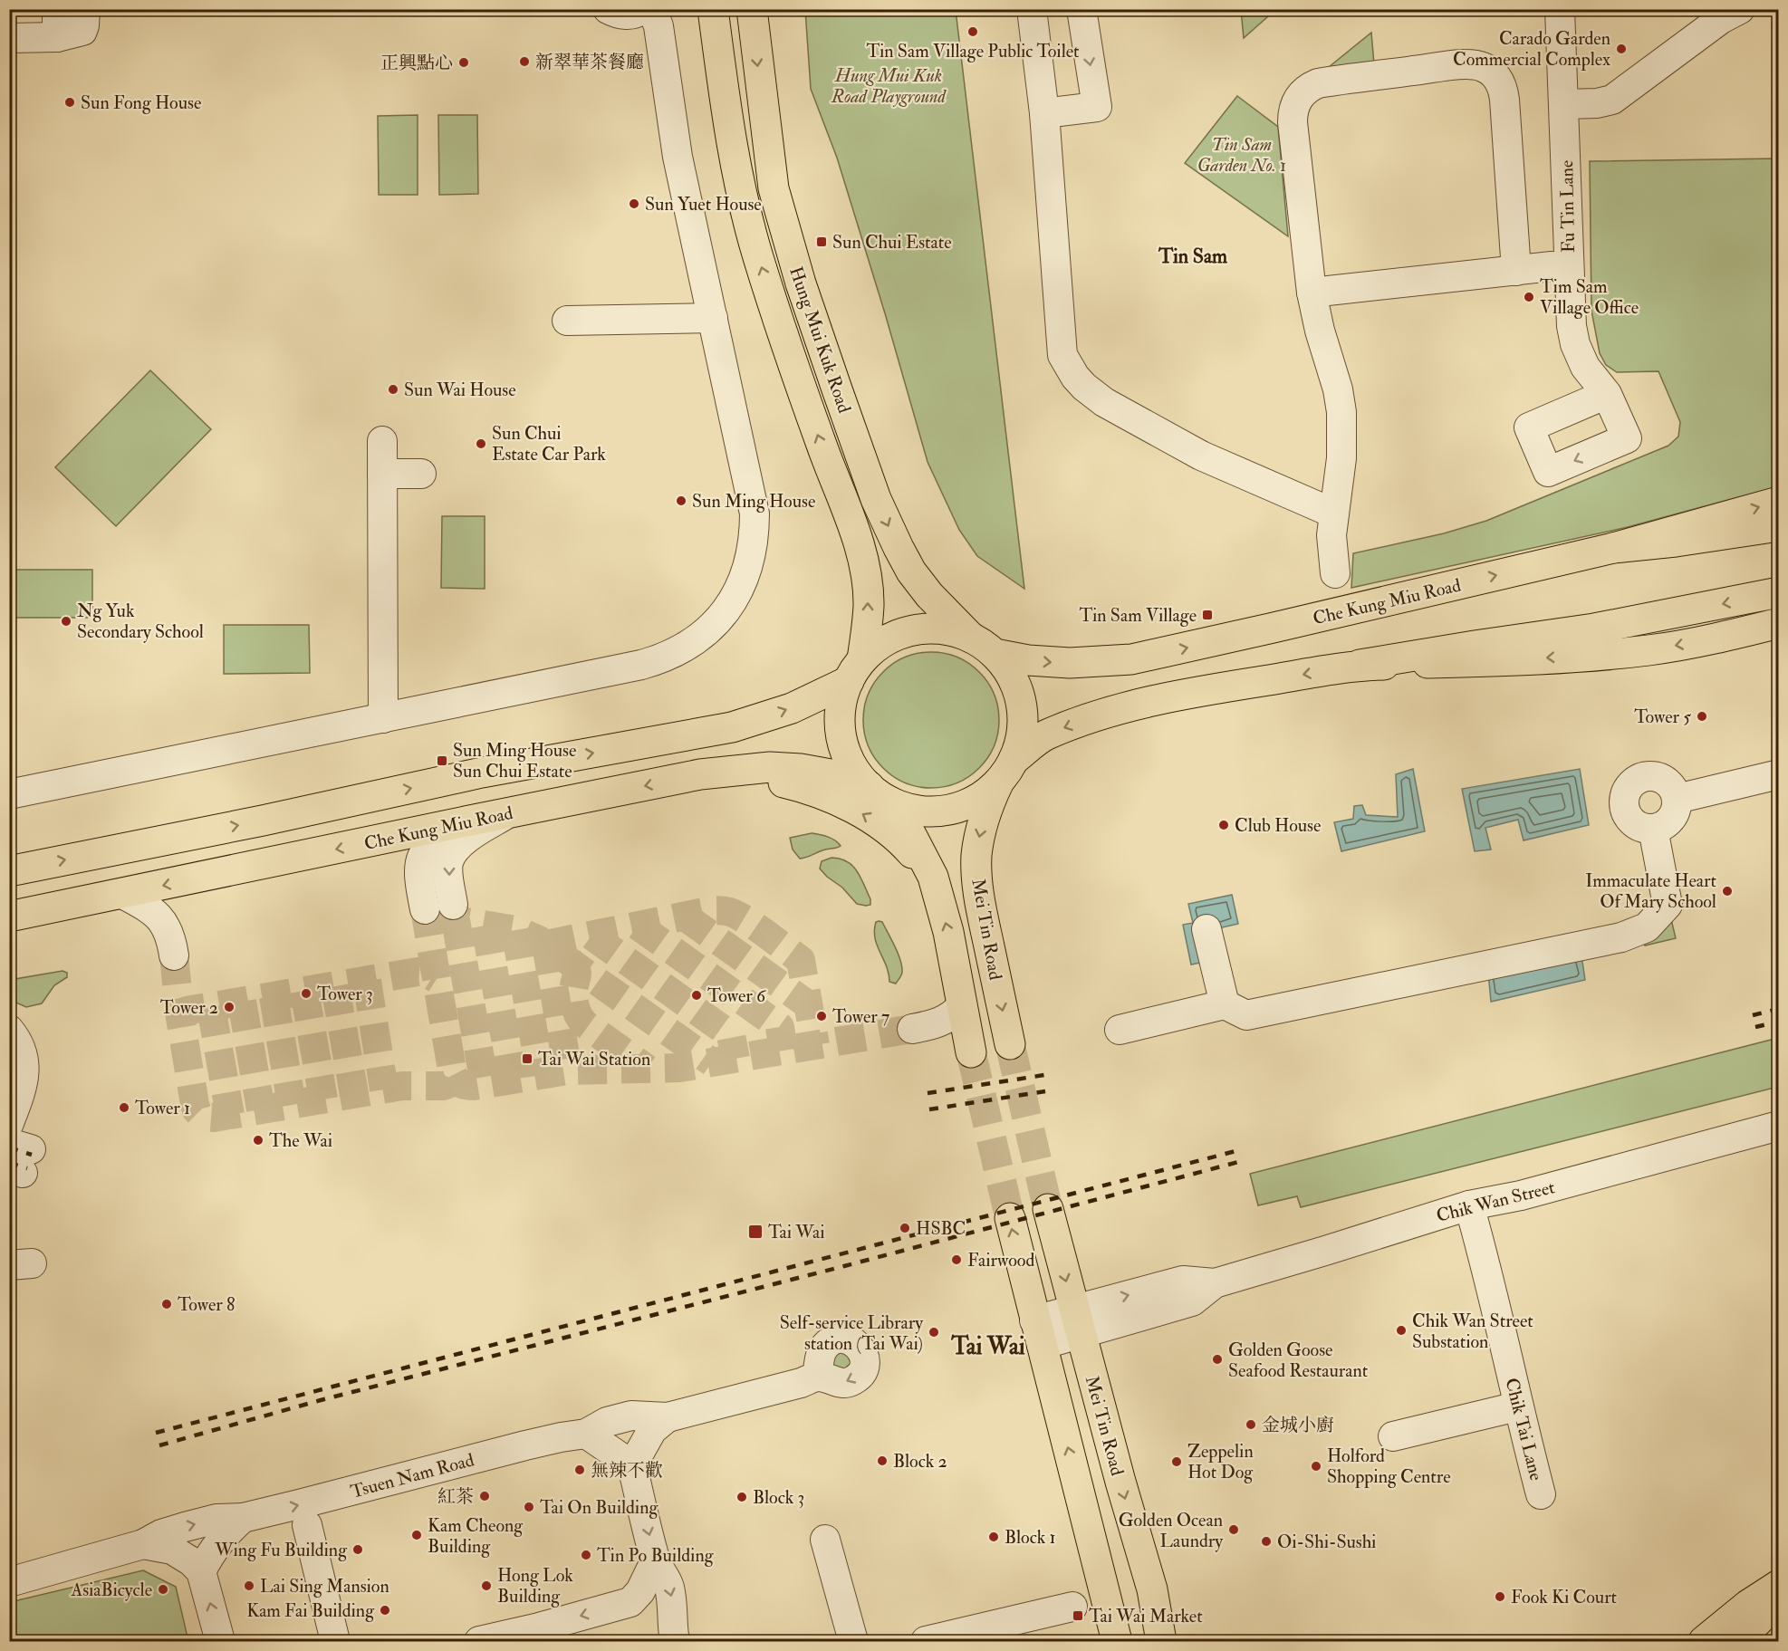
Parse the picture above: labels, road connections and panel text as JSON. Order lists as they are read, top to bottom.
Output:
{
  "streets": {
    "main road": ["Hung Mui Kuk Road", "Che Kung Miu Road", "Mei Tin Road"],
    "street": [
      "Fu Tin Lane",
      "Chik Wan Street",
      "Chik Tai Lane",
      "Tsuen Nam Road"
    ]
  },
  "crossings": [
    ["Hung Mui Kuk Road", "Che Kung Miu Road"],
    ["Hung Mui Kuk Road", "Mei Tin Road"],
    ["Che Kung Miu Road", "Mei Tin Road"],
    ["Mei Tin Road", "Chik Wan Street"],
    ["Chik Wan Street", "Chik Tai Lane"]
  ],
  "districts": ["Tin Sam", "Tai Wai"],
  "parks": ["Hung Mui Kuk Road Playground", "Tin Sam Garden No. 1"],
  "places": {
    "other": [
      "Tin Sam Village Public Toilet",
      "Carado Garden Commercial Complex",
      "新翠華茶餐廳",
      "正興點心",
      "Sun Fong House",
      "Sun Yuet House",
      "Tim Sam Village Office",
      "Sun Wai House",
      "Sun Chui Estate Car Park",
      "Sun Ming House",
      "Ng Yuk Secondary School",
      "Tower 5",
      "Club House",
      "Immaculate Heart Of Mary School",
      "Tower 3",
      "Tower 6",
      "Tower 2",
      "Tower 7",
      "Tower 1",
      "The Wai",
      "HSBC",
      "Fairwood",
      "Tower 8",
      "Chik Wan Street Substation",
      "Self-service Library station (Tai Wai)",
      "Golden Goose Seafood Restaurant",
      "金城小廚",
      "Block 2",
      "Zeppelin Hot Dog",
      "Holford Shopping Centre",
      "無辣不歡",
      "紅茶",
      "Block 3",
      "Tai On Building",
      "Golden Ocean Laundry",
      "Kam Cheong Building",
      "Block 1",
      "Oi-Shi-Sushi",
      "Wing Fu Building",
      "Tin Po Building",
      "Lai Sing Mansion",
      "Hong Lok Building",
      "AsiaBicycle",
      "Fook Ki Court",
      "Kam Fai Building"
    ],
    "transit": [
      "Sun Chui Estate",
      "Tin Sam Village",
      "Sun Ming House Sun Chui Estate",
      "Tai Wai Station",
      "Tai Wai",
      "Tai Wai Market"
    ]
  }
}
